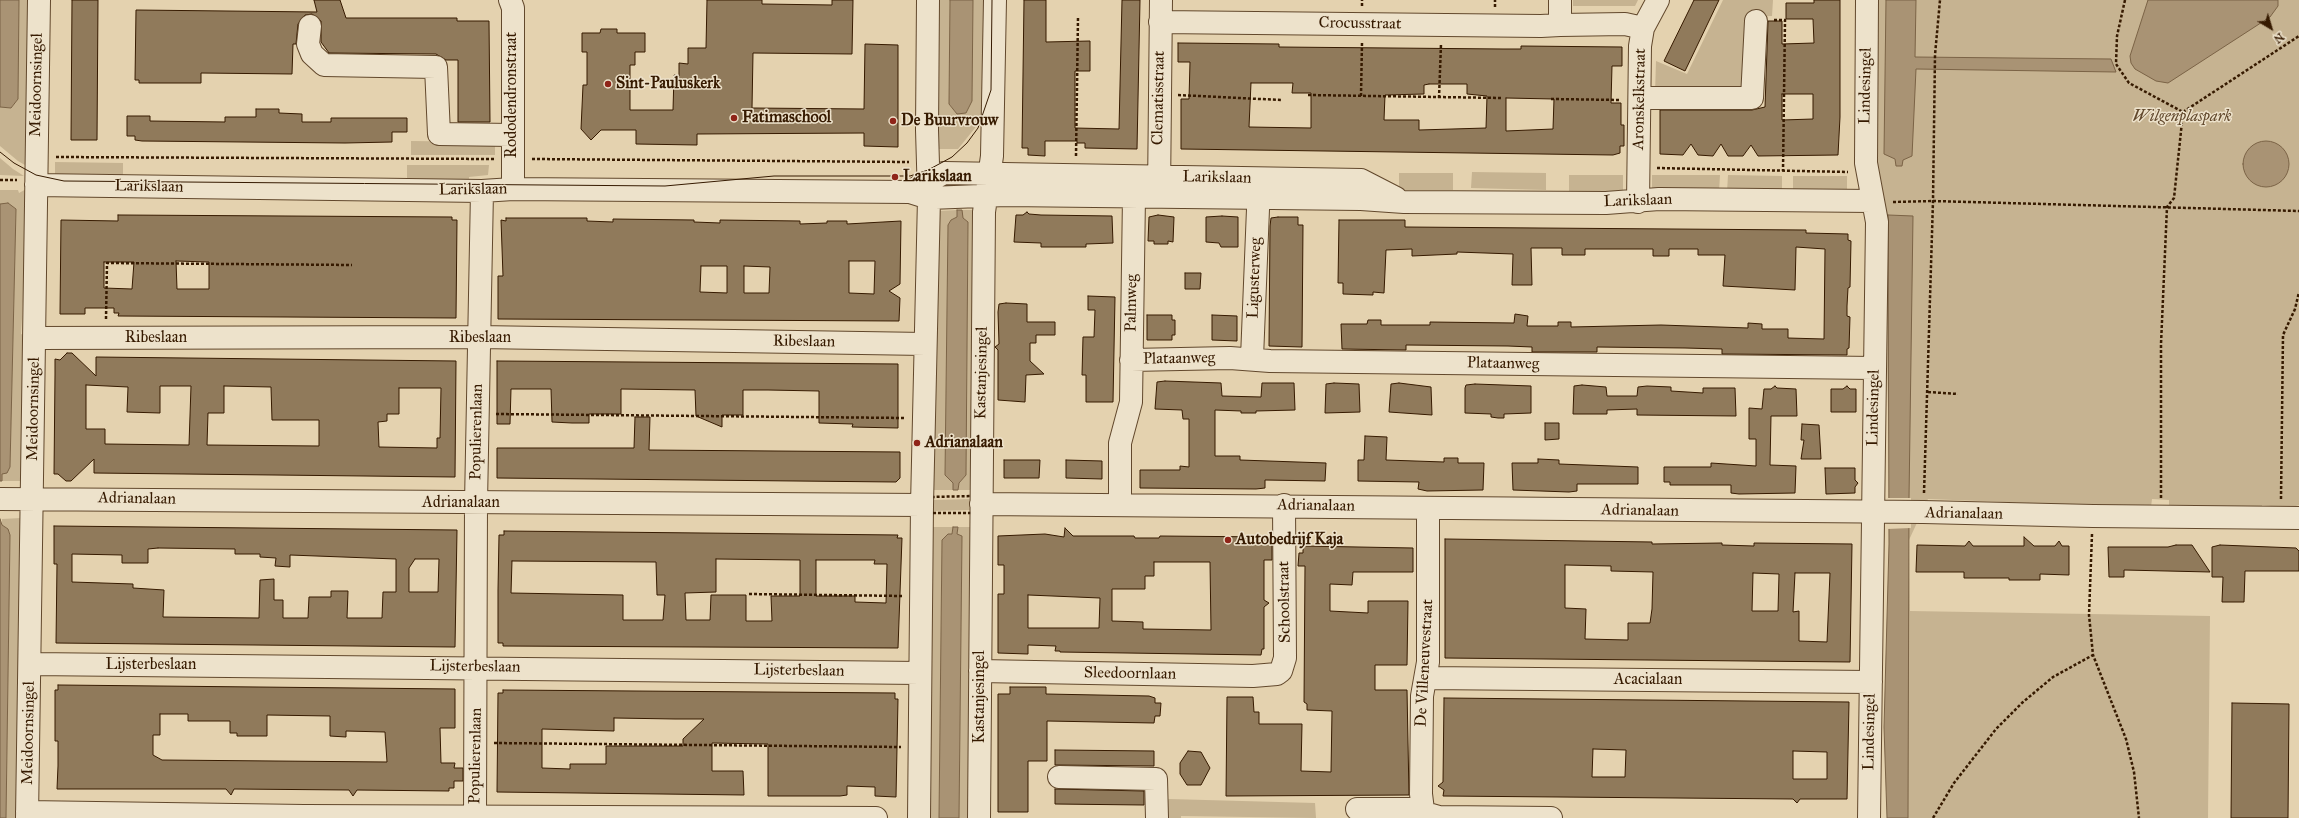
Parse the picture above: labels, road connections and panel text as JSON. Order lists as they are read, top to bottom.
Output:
{
  "streets": {
    "street": [
      "Crocusstraat",
      "Meidoornsingel",
      "Lindesingel",
      "Rododendronstraat",
      "Clematisstraat",
      "Aronskelkstraat",
      "Larikslaan",
      "Ligusterweg",
      "Palmweg",
      "Ribeslaan",
      "Plataanweg",
      "Kastanjesingel",
      "Populierenlaan",
      "Adrianalaan",
      "Schoolstraat",
      "De Villeneuvestraat",
      "Lijsterbeslaan",
      "Sleedoornlaan",
      "Acacialaan"
    ]
  },
  "crossings": [
    ["Crocusstraat", "Clematisstraat"],
    ["Crocusstraat", "Aronskelkstraat"],
    ["Meidoornsingel", "Larikslaan"],
    ["Meidoornsingel", "Ribeslaan"],
    ["Meidoornsingel", "Adrianalaan"],
    ["Meidoornsingel", "Lijsterbeslaan"],
    ["Lindesingel", "Larikslaan"],
    ["Lindesingel", "Plataanweg"],
    ["Lindesingel", "Adrianalaan"],
    ["Lindesingel", "Acacialaan"],
    ["Rododendronstraat", "Larikslaan"],
    ["Clematisstraat", "Larikslaan"],
    ["Aronskelkstraat", "Larikslaan"],
    ["Larikslaan", "Ligusterweg"],
    ["Larikslaan", "Palmweg"],
    ["Larikslaan", "Kastanjesingel"],
    ["Larikslaan", "Populierenlaan"],
    ["Ligusterweg", "Plataanweg"],
    ["Palmweg", "Plataanweg"],
    ["Palmweg", "Adrianalaan"],
    ["Ribeslaan", "Populierenlaan"],
    ["Kastanjesingel", "Adrianalaan"],
    ["Kastanjesingel", "Sleedoornlaan"],
    ["Populierenlaan", "Adrianalaan"],
    ["Populierenlaan", "Lijsterbeslaan"],
    ["Adrianalaan", "Schoolstraat"],
    ["Adrianalaan", "De Villeneuvestraat"],
    ["Schoolstraat", "Sleedoornlaan"],
    ["De Villeneuvestraat", "Acacialaan"]
  ],
  "parks": ["Wilgenplaspark"],
  "places": [
    "Sint-Pauluskerk",
    "Fatimaschool",
    "De Buurvrouw",
    "Larikslaan",
    "Adrianalaan",
    "Autobedrijf Kaja"
  ],
  "north": "bottom right"
}
